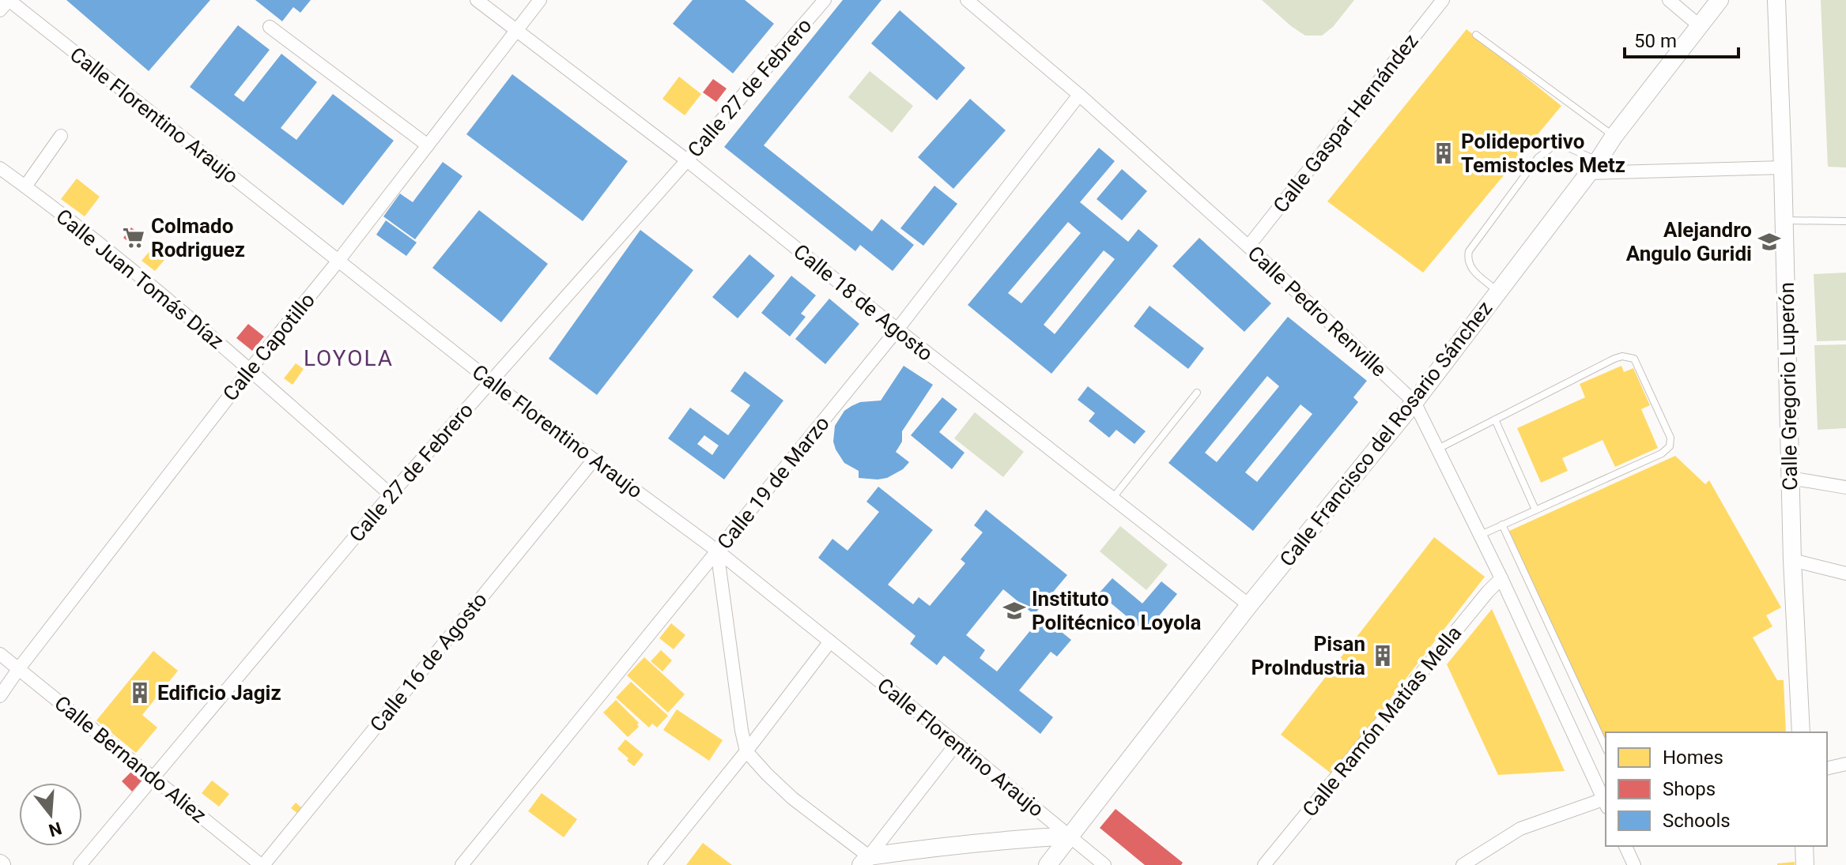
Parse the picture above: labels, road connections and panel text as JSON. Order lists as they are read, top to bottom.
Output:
{
  "streets": {
    "street": [
      "Calle 27 de Febrero",
      "Calle Florentino Araujo",
      "Calle Gaspar Hernández",
      "Calle Juan Tomás Díaz",
      "Calle 18 de Agosto",
      "Calle Pedro Renville",
      "Calle Capotillo",
      "Calle Gregorio Luperón",
      "Calle Francisco del Rosario Sánchez",
      "Calle 19 de Marzo",
      "Calle 16 de Agosto",
      "Calle Ramón Matías Mella",
      "Calle Bernando Aliez"
    ]
  },
  "crossings": [
    ["Calle 27 de Febrero", "Calle Florentino Araujo"],
    ["Calle 27 de Febrero", "Calle Juan Tomás Díaz"],
    ["Calle 27 de Febrero", "Calle 18 de Agosto"],
    ["Calle 27 de Febrero", "Calle Bernando Aliez"],
    ["Calle Florentino Araujo", "Calle Capotillo"],
    ["Calle Florentino Araujo", "Calle Francisco del Rosario Sánchez"],
    ["Calle Florentino Araujo", "Calle 19 de Marzo"],
    ["Calle Florentino Araujo", "Calle 16 de Agosto"],
    ["Calle Gaspar Hernández", "Calle Pedro Renville"],
    ["Calle Juan Tomás Díaz", "Calle Capotillo"],
    ["Calle 18 de Agosto", "Calle Capotillo"],
    ["Calle 18 de Agosto", "Calle Francisco del Rosario Sánchez"],
    ["Calle 18 de Agosto", "Calle 19 de Marzo"],
    ["Calle Pedro Renville", "Calle Francisco del Rosario Sánchez"],
    ["Calle Pedro Renville", "Calle 19 de Marzo"],
    ["Calle Pedro Renville", "Calle Ramón Matías Mella"],
    ["Calle Capotillo", "Calle Bernando Aliez"],
    ["Calle 16 de Agosto", "Calle Bernando Aliez"]
  ],
  "districts": ["LOYOLA"],
  "places": {
    "building": ["Polideportivo Temistocles Metz", "Pisan ProIndustria", "Edificio Jagiz"],
    "supermarket": ["Colmado Rodriguez"],
    "school or university": ["Alejandro Angulo Guridi", "Instituto Politécnico Loyola"]
  },
  "legend": ["Homes", "Shops", "Schools"],
  "scale_bar": "50 m",
  "north": "bottom"
}
